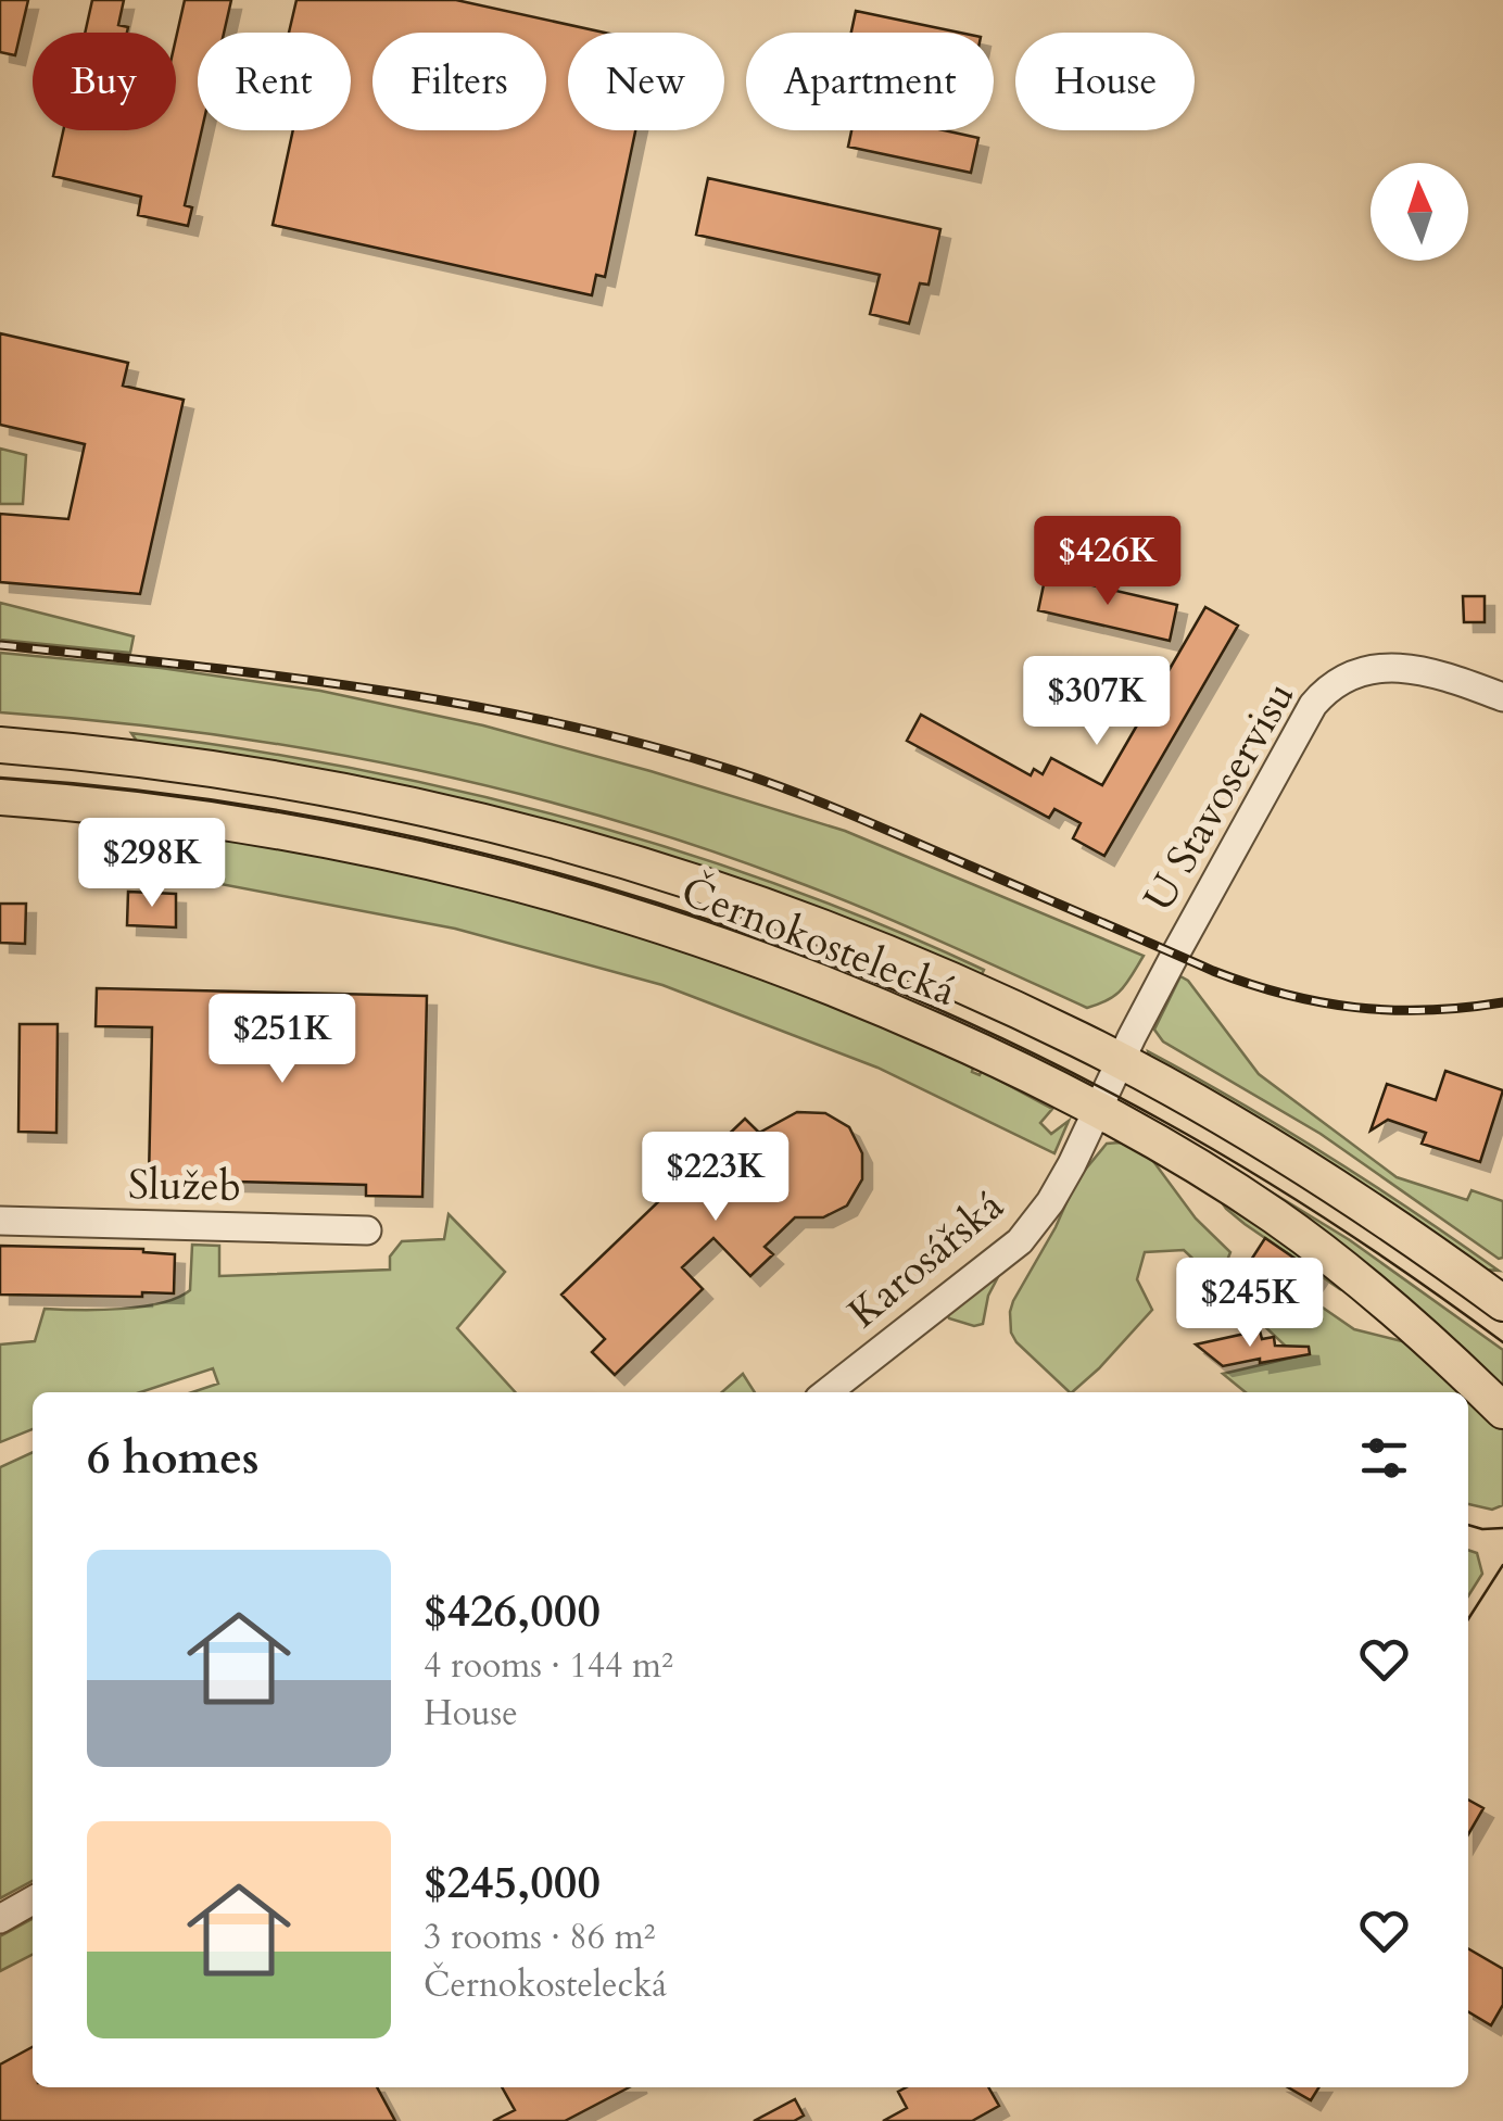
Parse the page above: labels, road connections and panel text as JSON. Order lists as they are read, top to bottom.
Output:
{
  "streets": {
    "main road": ["Černokostelecká"],
    "street": ["U Stavoservisu", "Služeb", "Karosářská"]
  },
  "crossings": [
    ["U Stavoservisu", "Černokostelecká"],
    ["U Stavoservisu", "Karosářská"],
    ["Černokostelecká", "Karosářská"]
  ],
  "north": "top",
  "page": {
    "chip": [
      "Buy",
      "Rent",
      "Filters",
      "New",
      "Apartment",
      "House"
    ],
    "price": [
      "$426K",
      "$307K",
      "$298K",
      "$251K",
      "$223K",
      "$245K"
    ],
    "heading": "6 homes",
    "list": [
      {
        "name": "$426,000",
        "note": "4 rooms · 144 m² · House"
      },
      {
        "name": "$245,000",
        "note": "3 rooms · 86 m² · Černokostelecká"
      }
    ]
  }
}
